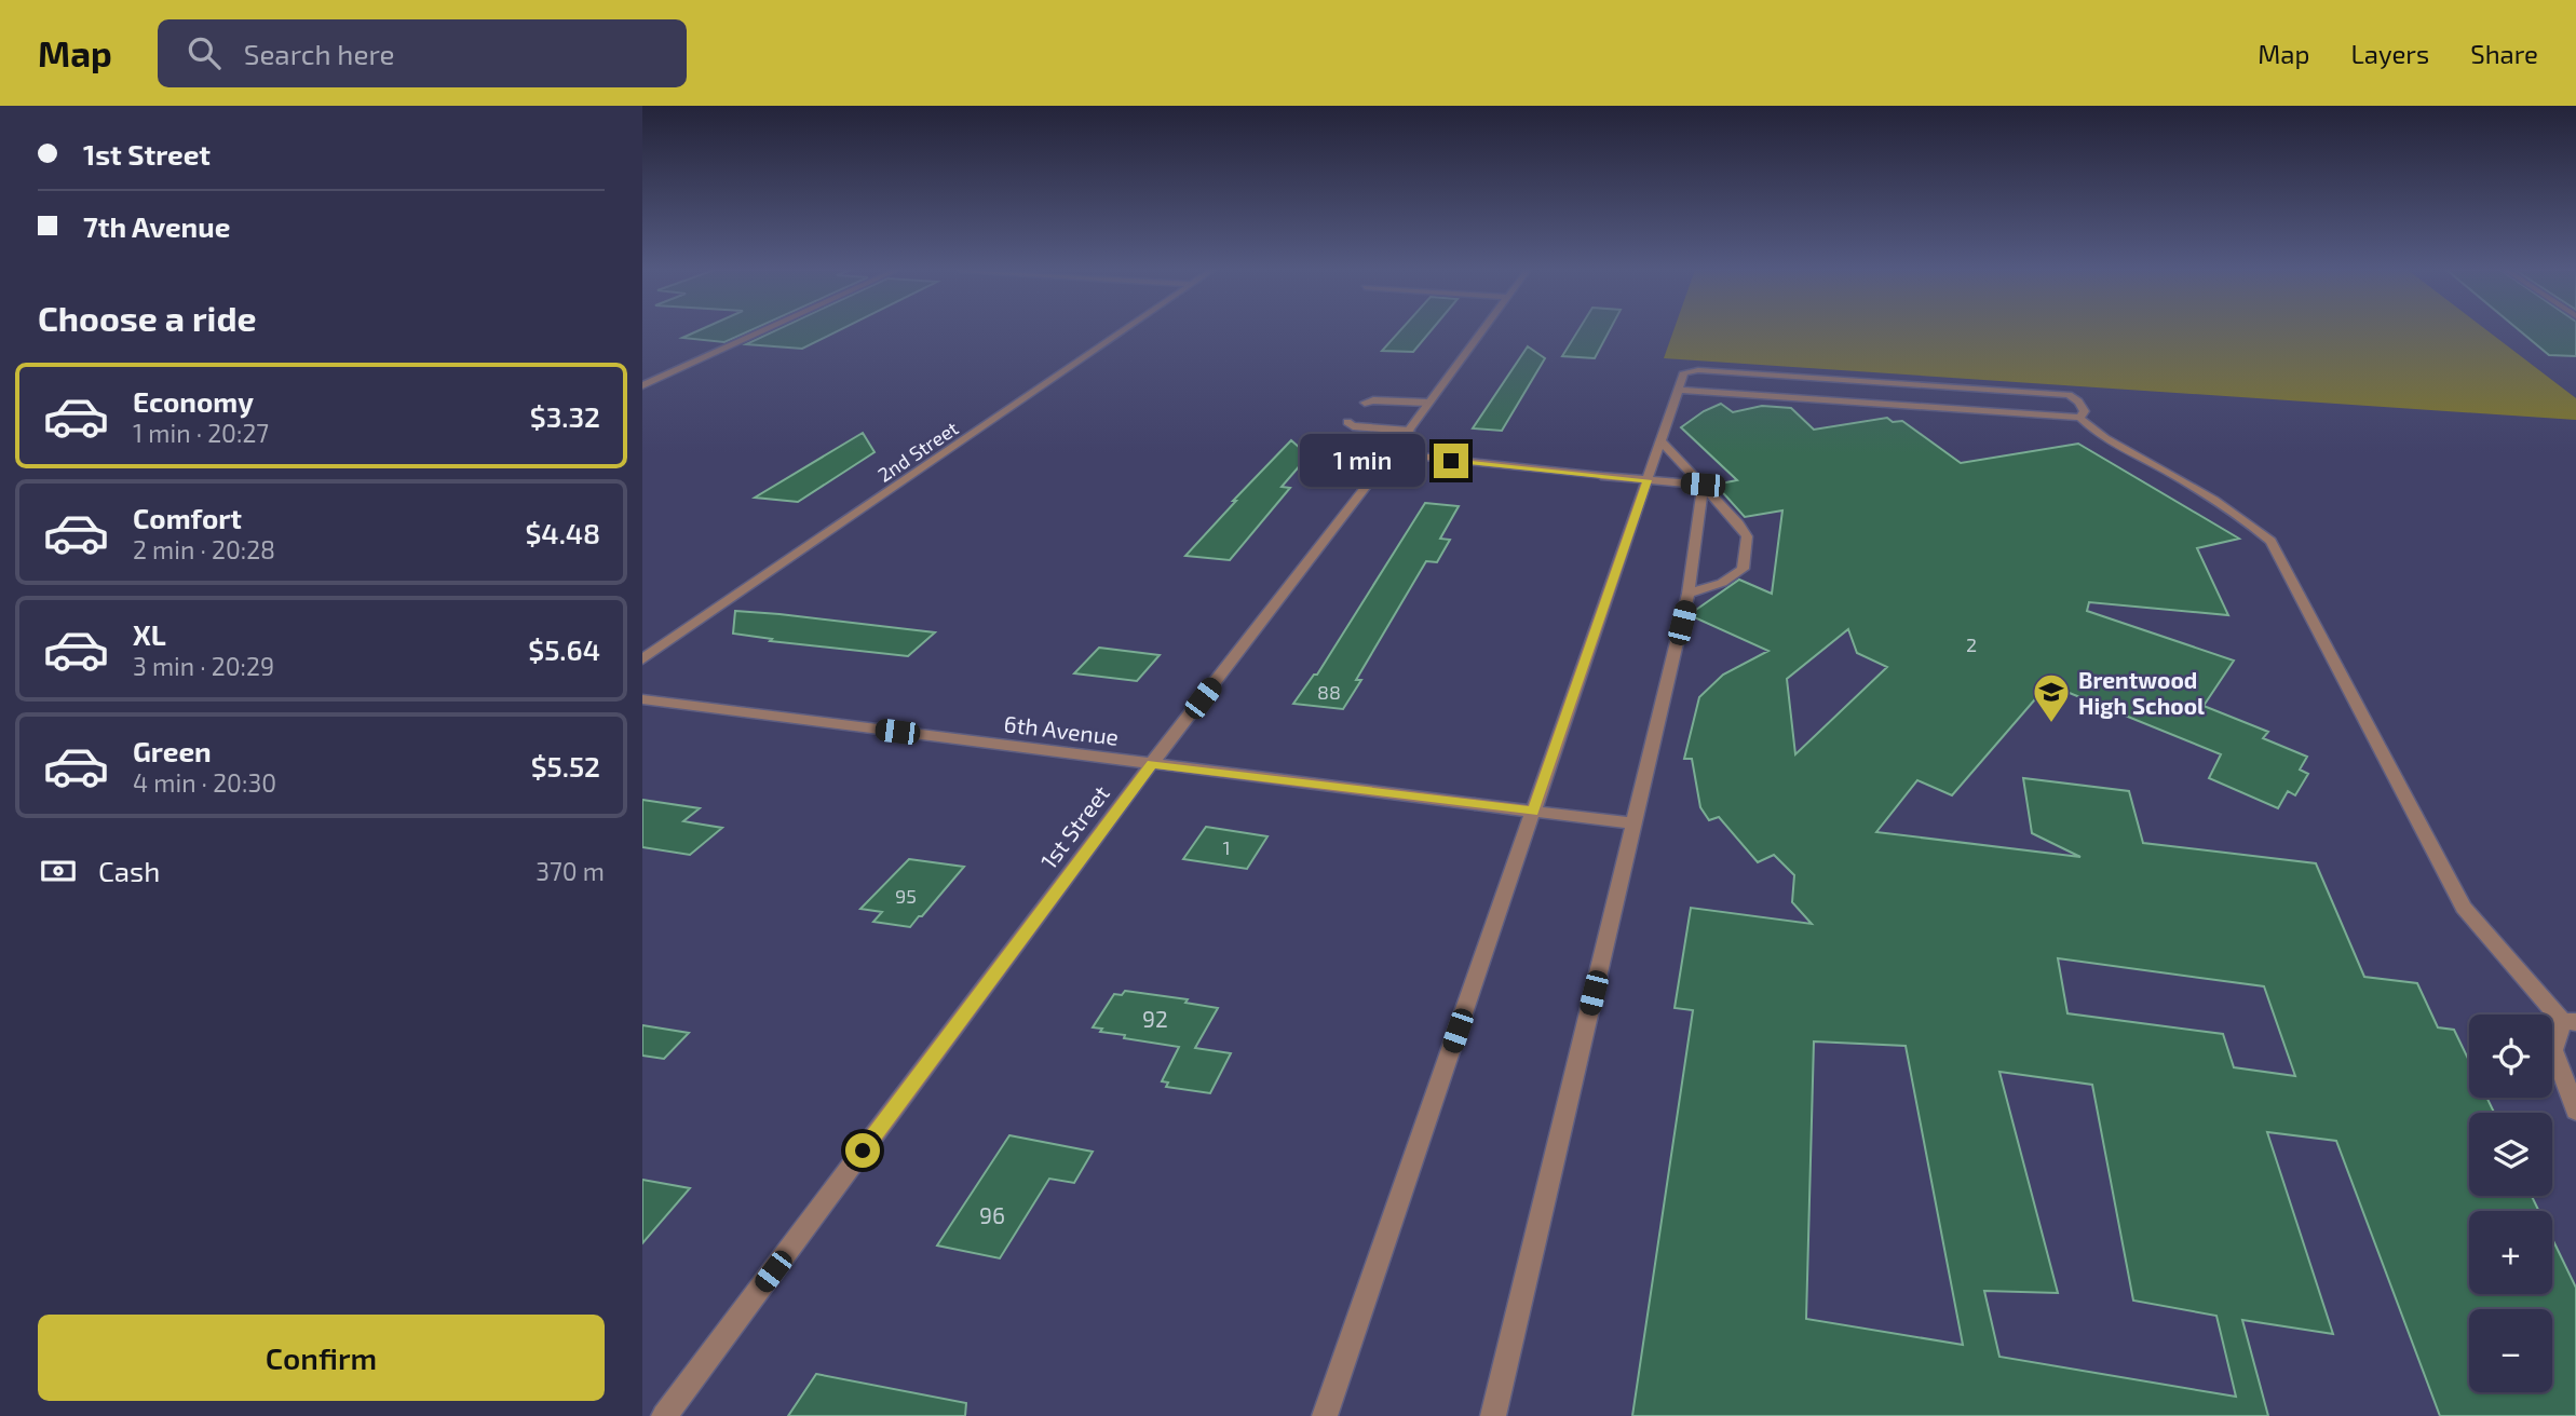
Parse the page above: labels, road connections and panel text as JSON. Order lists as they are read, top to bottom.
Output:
{
  "streets": {
    "street": ["2nd Street", "6th Avenue", "1st Street"]
  },
  "crossings": [
    ["6th Avenue", "1st Street"]
  ],
  "places": {
    "school or university": ["Brentwood High School"]
  },
  "house_numbers": [
    "2",
    "88",
    "1",
    "95",
    "92",
    "96"
  ],
  "page": {
    "header": "Map",
    "search": "Search here",
    "nav": ["Map", "Layers", "Share"],
    "banner": ["1st Street", "7th Avenue"],
    "heading": "Choose a ride",
    "list": [
      {
        "name": "Economy",
        "note": "1 min · 20:27",
        "value": "$3.32"
      },
      {
        "name": "Comfort",
        "note": "2 min · 20:28",
        "value": "$4.48"
      },
      {
        "name": "XL",
        "note": "3 min · 20:29",
        "value": "$5.64"
      },
      {
        "name": "Green",
        "note": "4 min · 20:30",
        "value": "$5.52"
      }
    ],
    "bubble": "1 min",
    "pay": ["Cash", "370 m"],
    "map_buttons": ["+", "−"],
    "buttons": "Confirm"
  }
}
